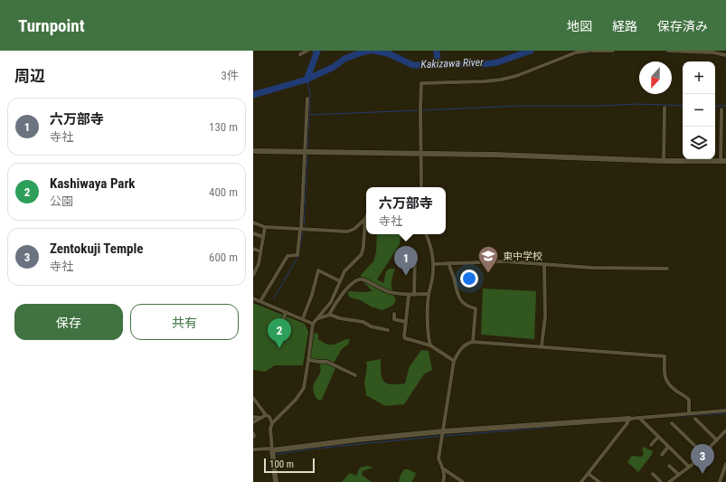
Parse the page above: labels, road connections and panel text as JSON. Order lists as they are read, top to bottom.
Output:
{
  "water": ["Kakizawa River"],
  "places": {
    "school or university": ["東中学校"]
  },
  "scale_bar": "100 m",
  "north": "bottom",
  "page": {
    "header": "Turnpoint",
    "nav": ["地図", "経路", "保存済み"],
    "heading": ["周辺", "3件"],
    "map_buttons": ["+", "−"],
    "list": [
      {
        "mark": "1",
        "name": "六万部寺",
        "note": "寺社",
        "value": "130 m"
      },
      {
        "mark": "2",
        "name": "Kashiwaya Park",
        "note": "公園",
        "value": "400 m"
      },
      {
        "mark": "3",
        "name": "Zentokuji Temple",
        "note": "寺社",
        "value": "600 m"
      }
    ],
    "popup": ["六万部寺", "寺社"],
    "pins": ["1", "2", "3"],
    "buttons": ["保存", "共有"],
    "scale": "100 m"
  }
}
